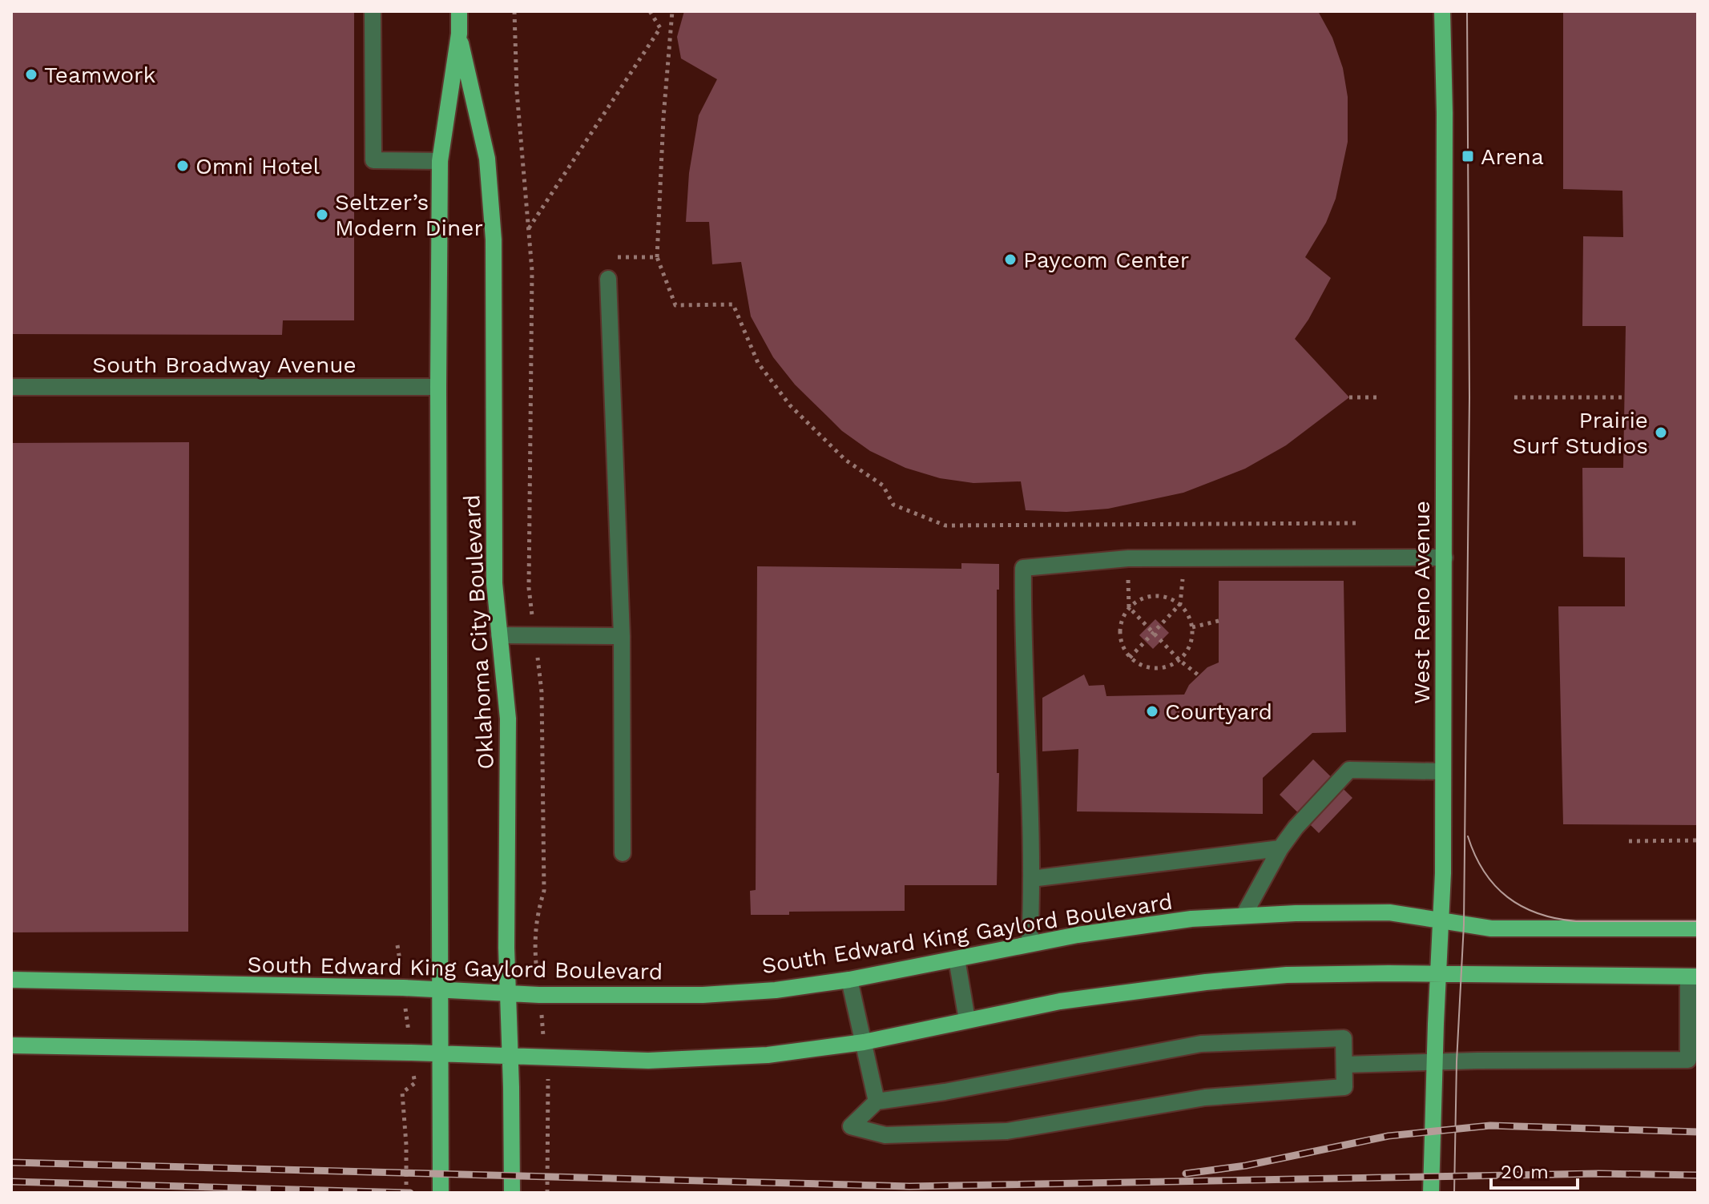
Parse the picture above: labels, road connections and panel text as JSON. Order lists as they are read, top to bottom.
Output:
{
  "streets": {
    "main road": ["West Reno Avenue", "Oklahoma City Boulevard", "South Edward King Gaylord Boulevard"],
    "street": ["South Broadway Avenue"]
  },
  "crossings": [
    ["South Broadway Avenue", "Oklahoma City Boulevard"],
    ["West Reno Avenue", "South Edward King Gaylord Boulevard"],
    ["Oklahoma City Boulevard", "South Edward King Gaylord Boulevard"]
  ],
  "places": {
    "other": [
      "Teamwork",
      "Omni Hotel",
      "Seltzer’s Modern Diner",
      "Paycom Center",
      "Prairie Surf Studios",
      "Courtyard"
    ],
    "transit": ["Arena"]
  },
  "scale_bar": "20 m"
}
